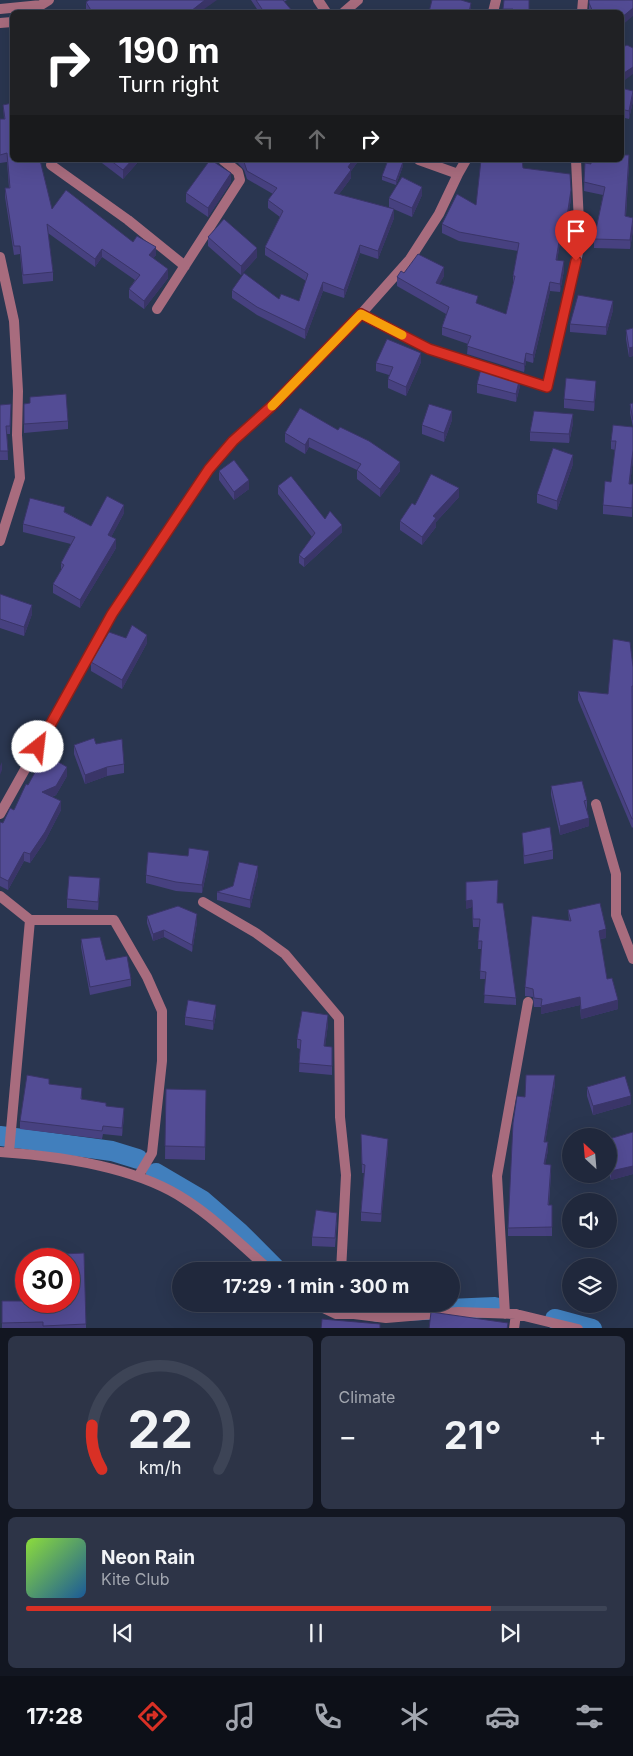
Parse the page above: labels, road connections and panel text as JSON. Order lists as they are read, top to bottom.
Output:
{
  "north": "top left",
  "page": {
    "turn": ["190 m", "Turn right"],
    "limit": "30",
    "trip": "17:29 · 1 min · 300 m",
    "tile": "Climate",
    "heat": ["−", "21°", "+"],
    "song": ["Neon Rain", "Kite Club"],
    "tabs": "17:28",
    "gauge": ["22", "km/h"]
  }
}
